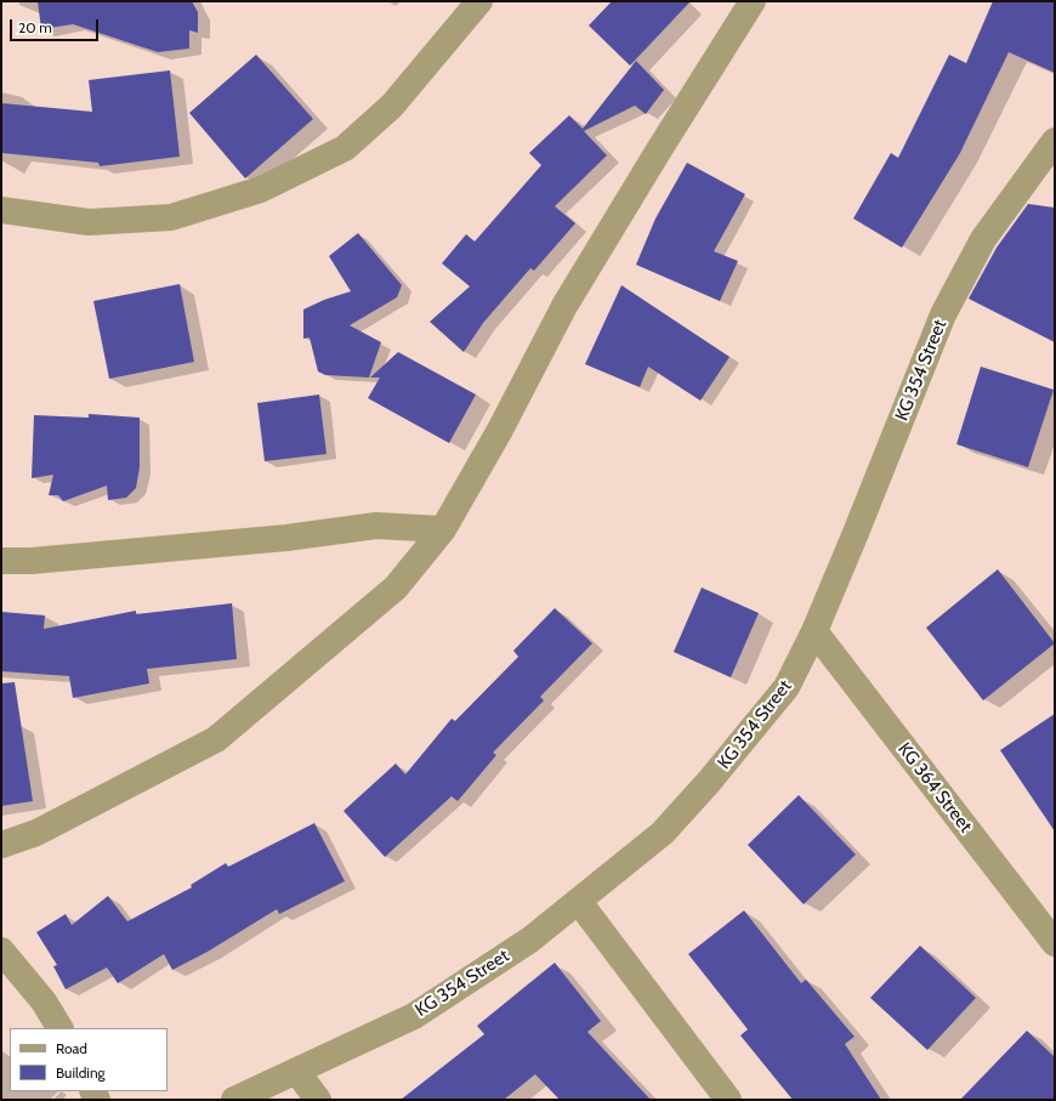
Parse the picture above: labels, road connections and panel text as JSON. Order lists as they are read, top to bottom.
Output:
{
  "streets": {
    "street": ["KG 354 Street", "KG 364 Street"]
  },
  "crossings": [
    ["KG 354 Street", "KG 364 Street"]
  ],
  "legend": ["Road", "Building"],
  "scale_bar": "20 m"
}
